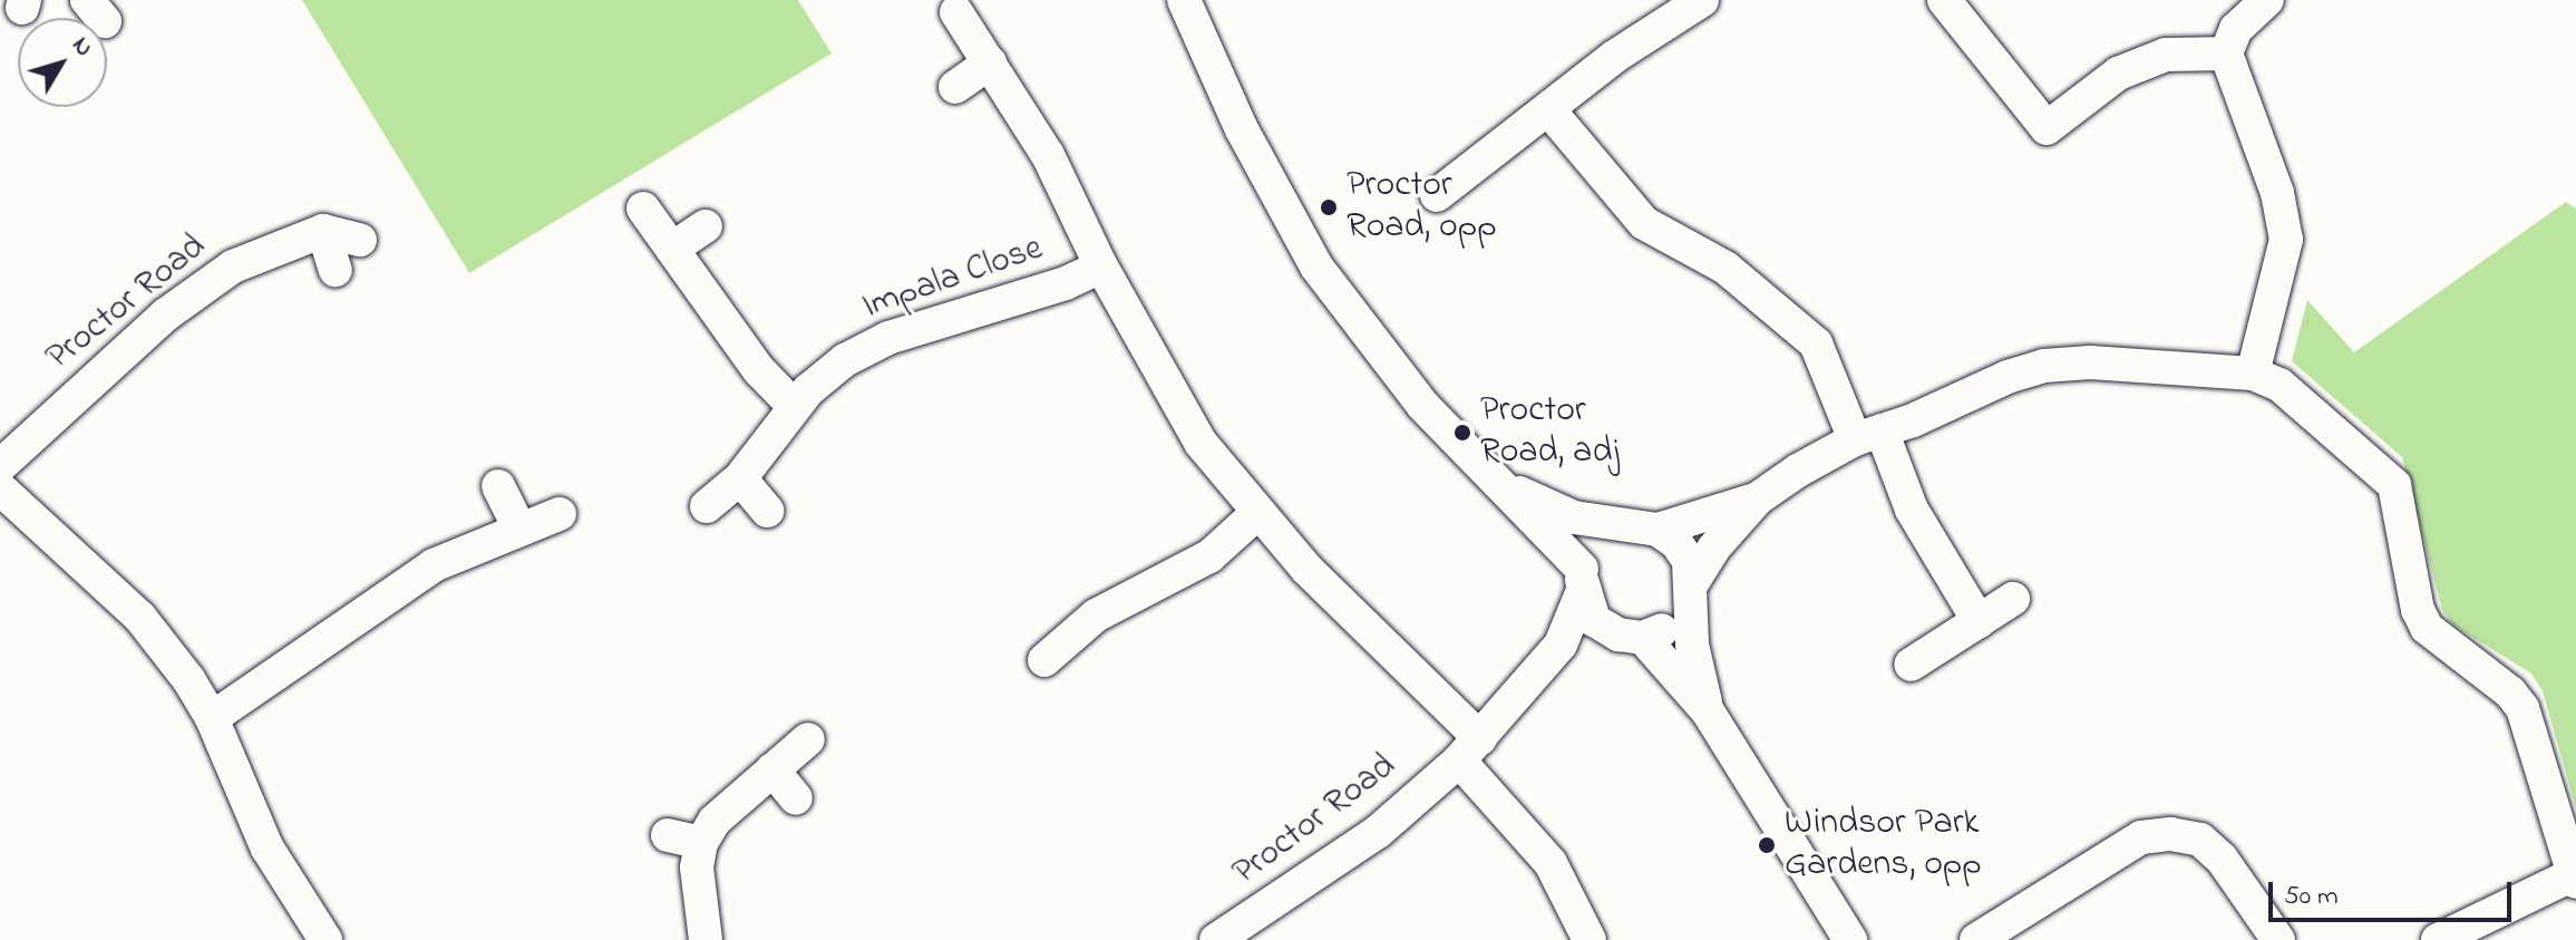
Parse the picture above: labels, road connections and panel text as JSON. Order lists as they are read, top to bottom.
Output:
{
  "streets": {
    "street": ["Impala Close", "Proctor Road"]
  },
  "crossings": [
    ["Impala Close", "Proctor Road"]
  ],
  "places": ["Proctor Road, opp", "Proctor Road, adj", "Windsor Park Gardens, opp"],
  "scale_bar": "50 m",
  "north": "top right"
}
